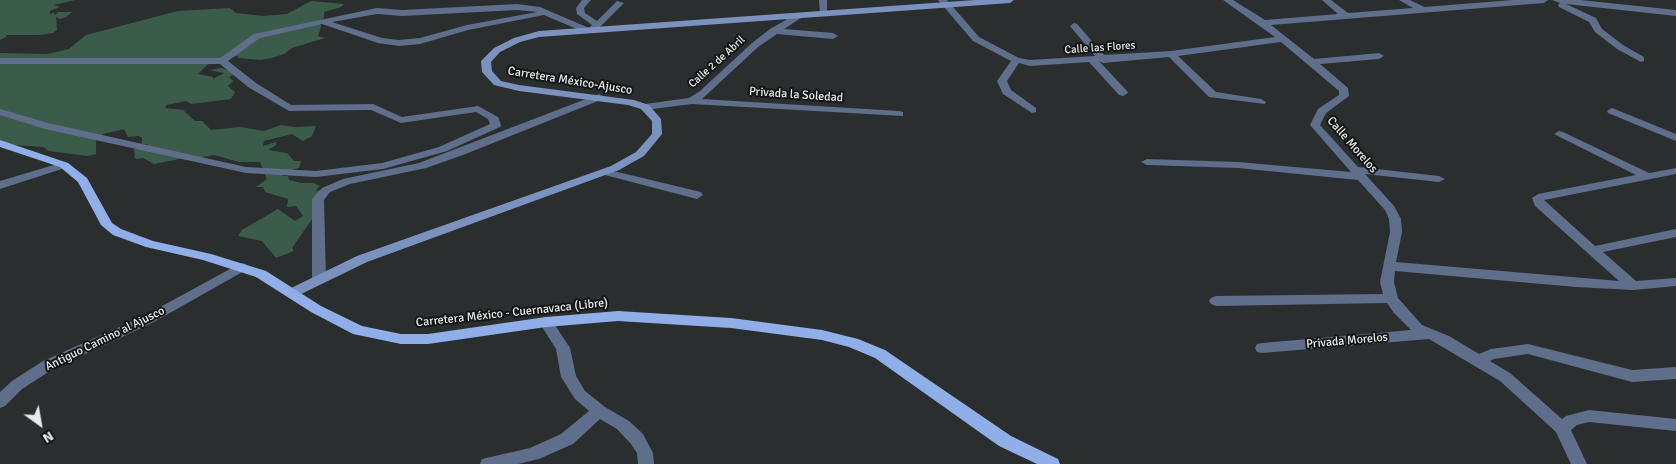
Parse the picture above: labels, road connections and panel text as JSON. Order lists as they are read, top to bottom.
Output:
{
  "streets": {
    "main road": ["Carretera México-Ajusco", "Carretera México - Cuernavaca (Libre)"],
    "street": [
      "Calle las Flores",
      "Calle 2 de Abril",
      "Privada la Soledad",
      "Calle Morelos",
      "Antiguo Camino al Ajusco",
      "Privada Morelos"
    ]
  },
  "crossings": [
    ["Calle las Flores", "Carretera México-Ajusco"],
    ["Calle las Flores", "Calle Morelos"],
    ["Calle 2 de Abril", "Carretera México-Ajusco"],
    ["Calle 2 de Abril", "Privada la Soledad"],
    ["Carretera México-Ajusco", "Carretera México - Cuernavaca (Libre)"],
    ["Carretera México - Cuernavaca (Libre)", "Antiguo Camino al Ajusco"]
  ],
  "north": "bottom right"
}
